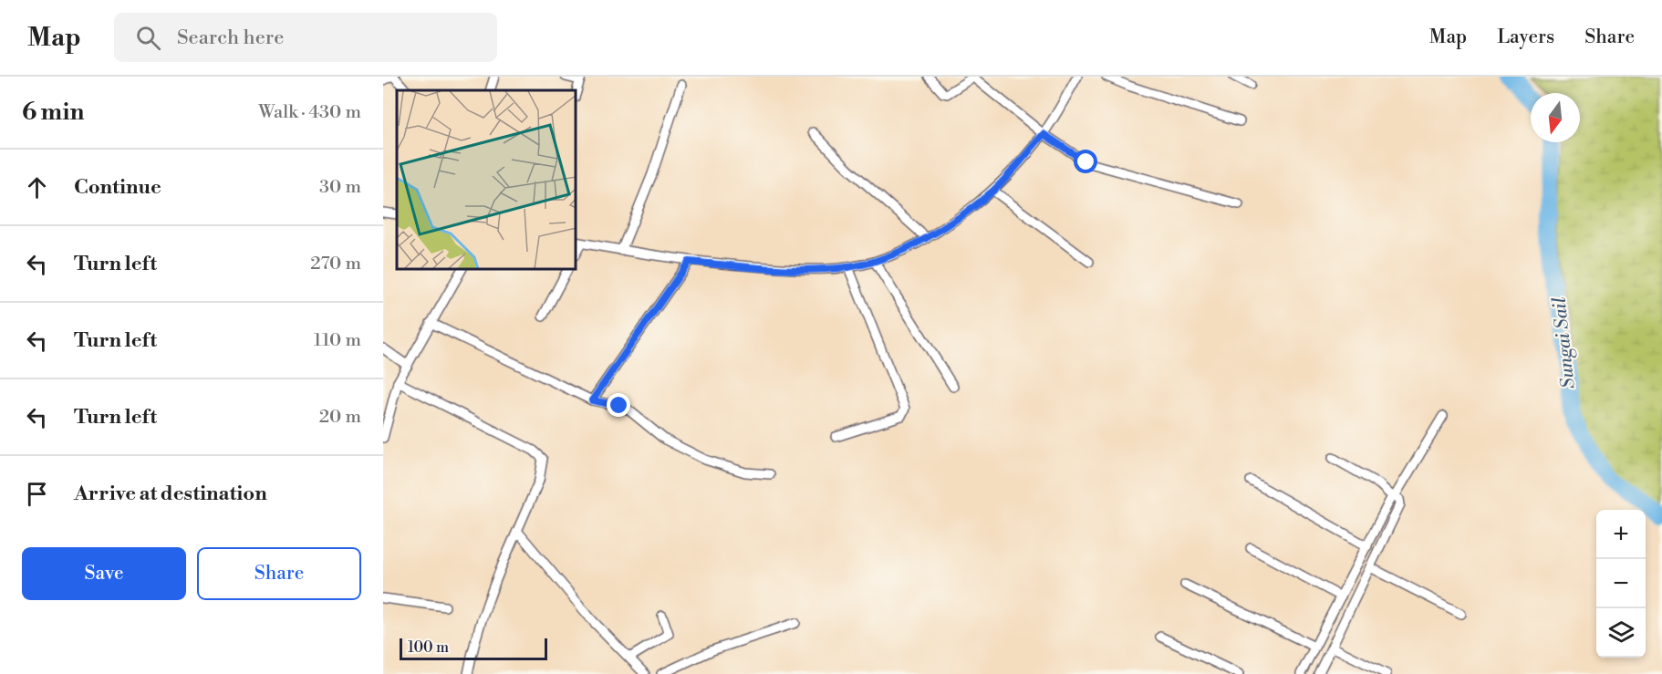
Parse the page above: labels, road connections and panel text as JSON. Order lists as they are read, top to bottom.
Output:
{
  "water": ["Sungai Sail"],
  "scale_bar": "100 m",
  "north": "bottom",
  "page": {
    "header": "Map",
    "search": "Search here",
    "nav": ["Map", "Layers", "Share"],
    "heading": ["6 min", "Walk · 430 m"],
    "list": [
      ["Continue", "30 m"],
      ["Turn left", "270 m"],
      ["Turn left", "110 m"],
      ["Turn left", "20 m"],
      "Arrive at destination"
    ],
    "map_buttons": ["+", "−"],
    "buttons": ["Save", "Share"],
    "scale": "100 m"
  }
}
